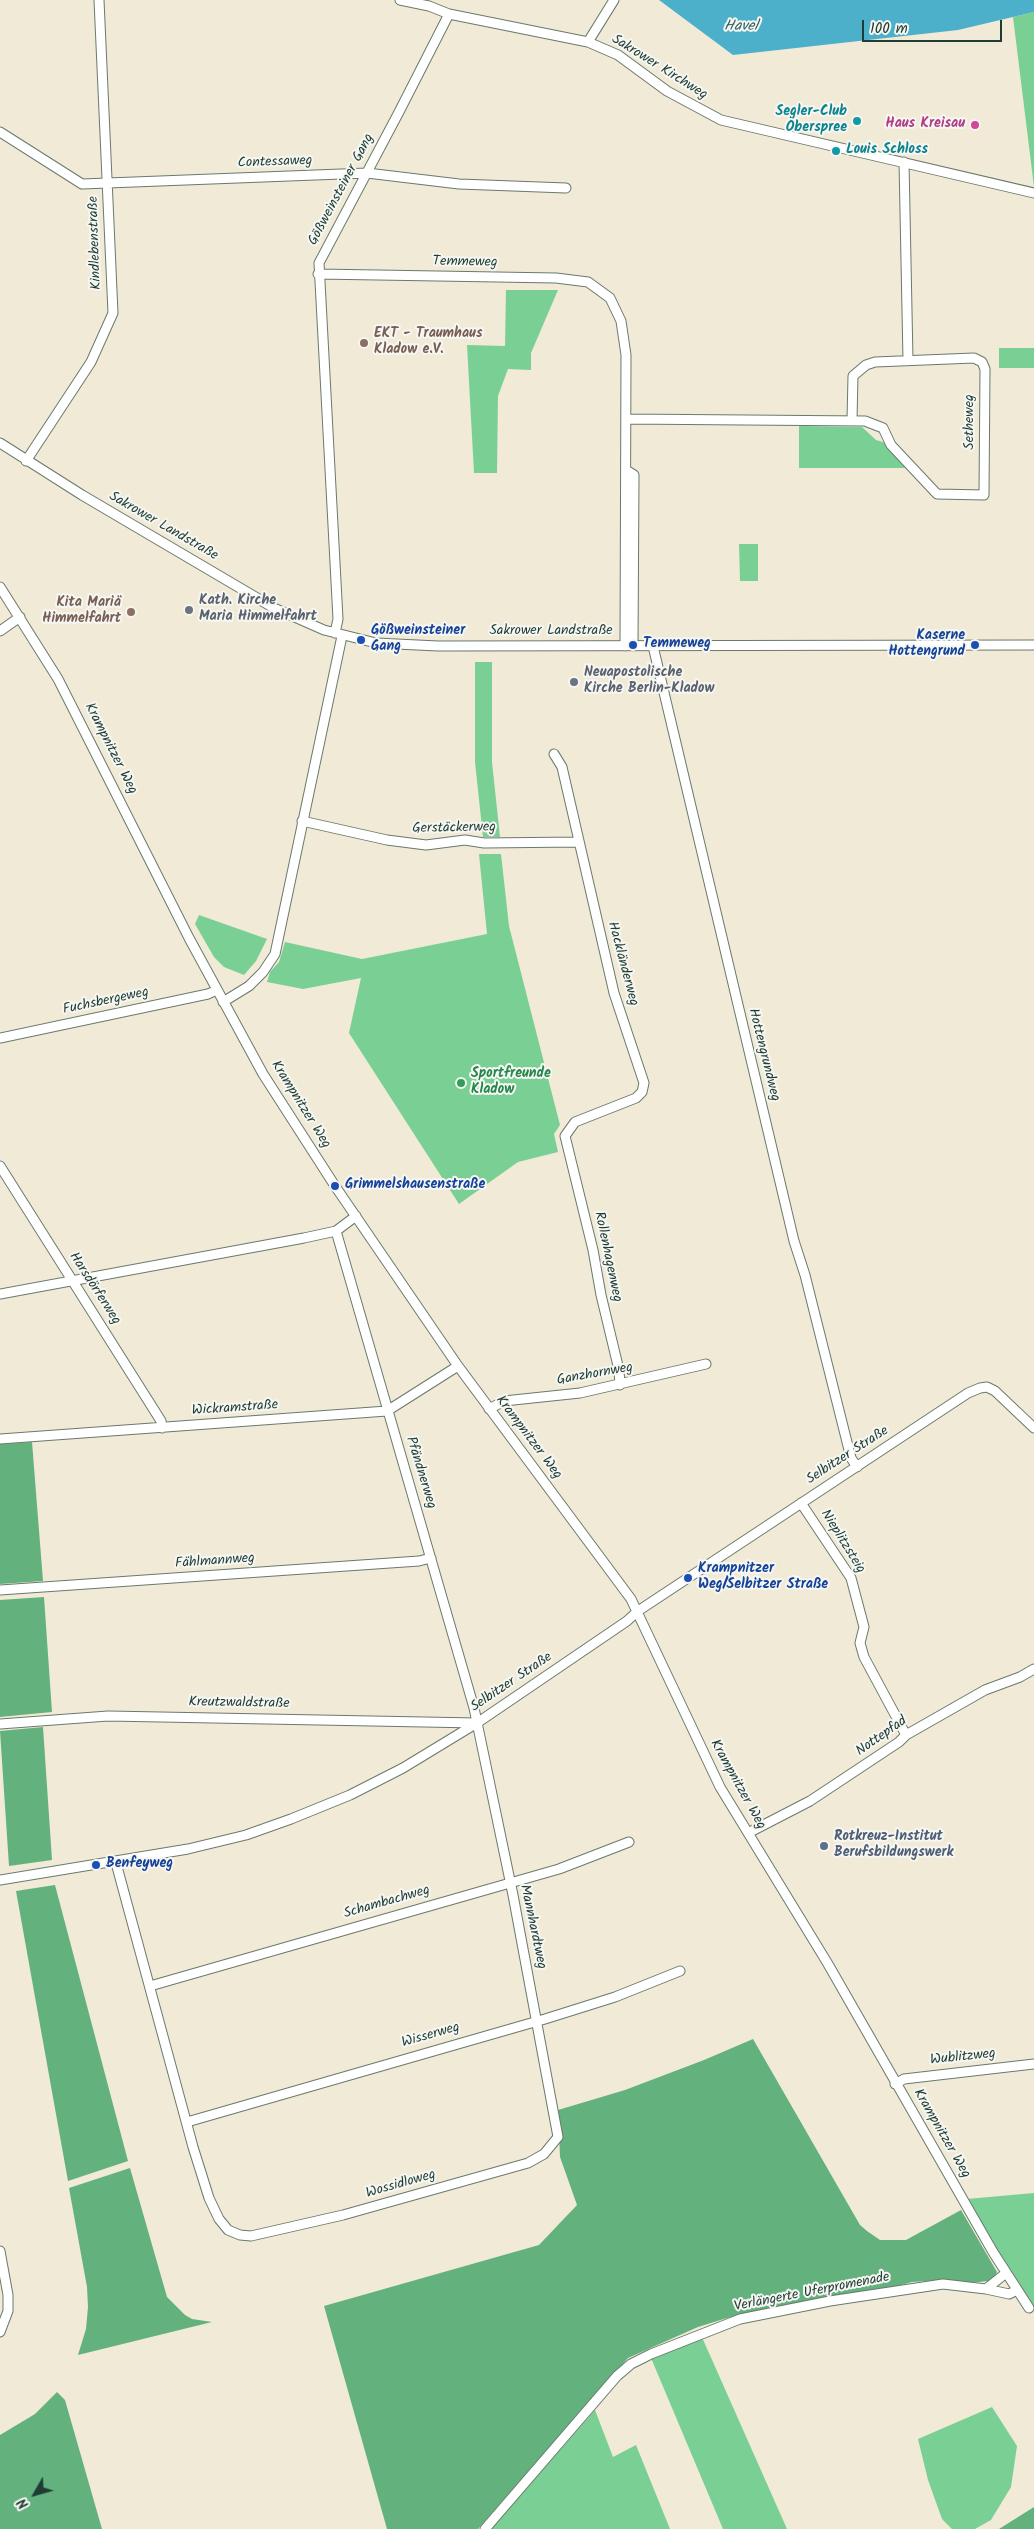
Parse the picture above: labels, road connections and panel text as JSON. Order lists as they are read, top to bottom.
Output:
{
  "streets": {
    "street": [
      "Sakrower Kirchweg",
      "Contessaweg",
      "Gößweinsteiner Gang",
      "Kindlebenstraße",
      "Temmeweg",
      "Setheweg",
      "Sakrower Landstraße",
      "Krampnitzer Weg",
      "Gerstäckerweg",
      "Hackländerweg",
      "Fuchsbergeweg",
      "Hottengrundweg",
      "Rollenhagenweg",
      "Harsdörferweg",
      "Ganzhornweg",
      "Wickramstraße",
      "Selbitzer Straße",
      "Pfändnerweg",
      "Nieplitzsteig",
      "Fählmannweg",
      "Kreutzwaldstraße",
      "Nottepfad",
      "Schambachweg",
      "Mannhardtweg",
      "Wisserweg",
      "Wublitzweg",
      "Wossidloweg",
      "Verlängerte Uferpromenade"
    ]
  },
  "crossings": [
    ["Sakrower Kirchweg", "Gößweinsteiner Gang"],
    ["Contessaweg", "Gößweinsteiner Gang"],
    ["Contessaweg", "Kindlebenstraße"],
    ["Gößweinsteiner Gang", "Temmeweg"],
    ["Gößweinsteiner Gang", "Sakrower Landstraße"],
    ["Gößweinsteiner Gang", "Krampnitzer Weg"],
    ["Gößweinsteiner Gang", "Gerstäckerweg"],
    ["Kindlebenstraße", "Sakrower Landstraße"],
    ["Temmeweg", "Setheweg"],
    ["Temmeweg", "Sakrower Landstraße"],
    ["Sakrower Landstraße", "Hottengrundweg"],
    ["Krampnitzer Weg", "Fuchsbergeweg"],
    ["Krampnitzer Weg", "Ganzhornweg"],
    ["Krampnitzer Weg", "Wickramstraße"],
    ["Krampnitzer Weg", "Selbitzer Straße"],
    ["Krampnitzer Weg", "Nottepfad"],
    ["Krampnitzer Weg", "Wublitzweg"],
    ["Krampnitzer Weg", "Verlängerte Uferpromenade"],
    ["Gerstäckerweg", "Hackländerweg"],
    ["Hackländerweg", "Rollenhagenweg"],
    ["Hottengrundweg", "Selbitzer Straße"],
    ["Rollenhagenweg", "Ganzhornweg"],
    ["Harsdörferweg", "Wickramstraße"],
    ["Wickramstraße", "Pfändnerweg"],
    ["Selbitzer Straße", "Pfändnerweg"],
    ["Selbitzer Straße", "Nieplitzsteig"],
    ["Selbitzer Straße", "Kreutzwaldstraße"],
    ["Selbitzer Straße", "Mannhardtweg"],
    ["Pfändnerweg", "Fählmannweg"],
    ["Pfändnerweg", "Kreutzwaldstraße"],
    ["Pfändnerweg", "Mannhardtweg"],
    ["Nieplitzsteig", "Nottepfad"],
    ["Kreutzwaldstraße", "Mannhardtweg"],
    ["Schambachweg", "Mannhardtweg"],
    ["Mannhardtweg", "Wisserweg"],
    ["Mannhardtweg", "Wossidloweg"],
    ["Wisserweg", "Wossidloweg"]
  ],
  "water": ["Havel"],
  "places": [
    "Segler-Club Oberspree",
    "Haus Kreisau",
    "Louis Schloss",
    "EKT - Traumhaus Kladow e.V.",
    "Kath. Kirche Maria Himmelfahrt",
    "Kita Mariä Himmelfahrt",
    "Gößweinsteiner Gang",
    "Temmeweg",
    "Kaserne Hottengrund",
    "Neuapostolische Kirche Berlin-Kladow",
    "Sportfreunde Kladow",
    "Grimmelshausenstraße",
    "Krampnitzer Weg/Selbitzer Straße",
    "Rotkreuz-Institut Berufsbildungswerk",
    "Benfeyweg"
  ],
  "scale_bar": "100 m",
  "north": "bottom left"
}
